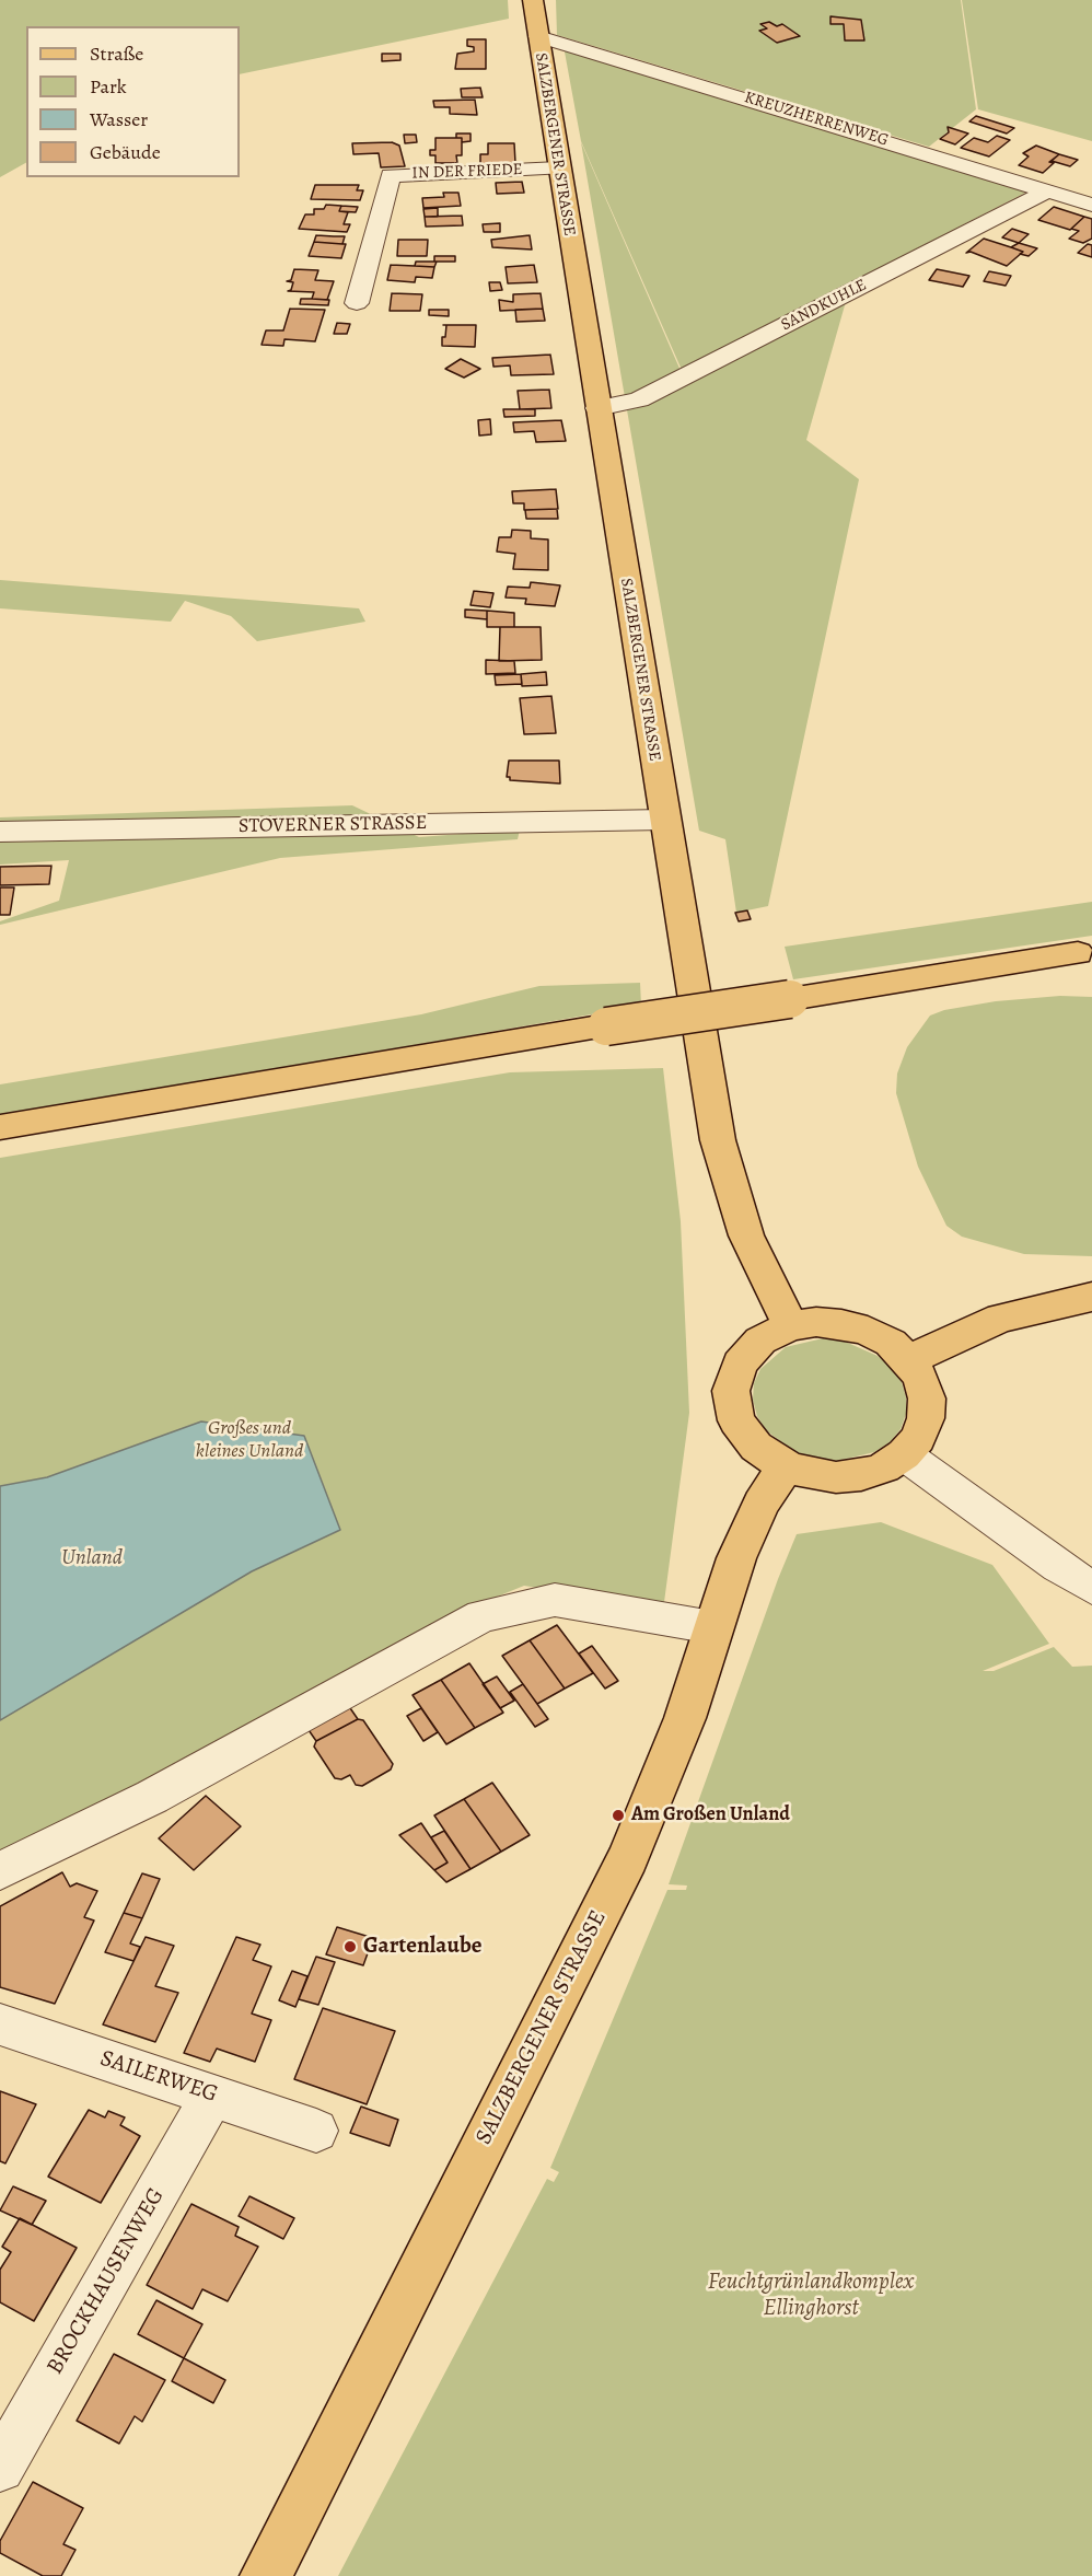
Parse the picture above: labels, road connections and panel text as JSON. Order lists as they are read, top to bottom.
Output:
{
  "streets": {
    "main road": ["SALZBERGENER STRASSE"],
    "street": [
      "KREUZHERRENWEG",
      "IN DER FRIEDE",
      "SANDKUHLE",
      "STOVERNER STRASSE",
      "SAILERWEG",
      "BROCKHAUSENWEG"
    ]
  },
  "crossings": [
    ["KREUZHERRENWEG", "SALZBERGENER STRASSE"],
    ["KREUZHERRENWEG", "SANDKUHLE"],
    ["SALZBERGENER STRASSE", "IN DER FRIEDE"],
    ["SALZBERGENER STRASSE", "SANDKUHLE"],
    ["SALZBERGENER STRASSE", "STOVERNER STRASSE"],
    ["SAILERWEG", "BROCKHAUSENWEG"]
  ],
  "water": ["Unland"],
  "parks": ["Großes und kleines Unland", "Feuchtgrünlandkomplex Ellinghorst"],
  "places": ["Am Großen Unland", "Gartenlaube"],
  "legend": [
    "Straße",
    "Park",
    "Wasser",
    "Gebäude"
  ]
}
